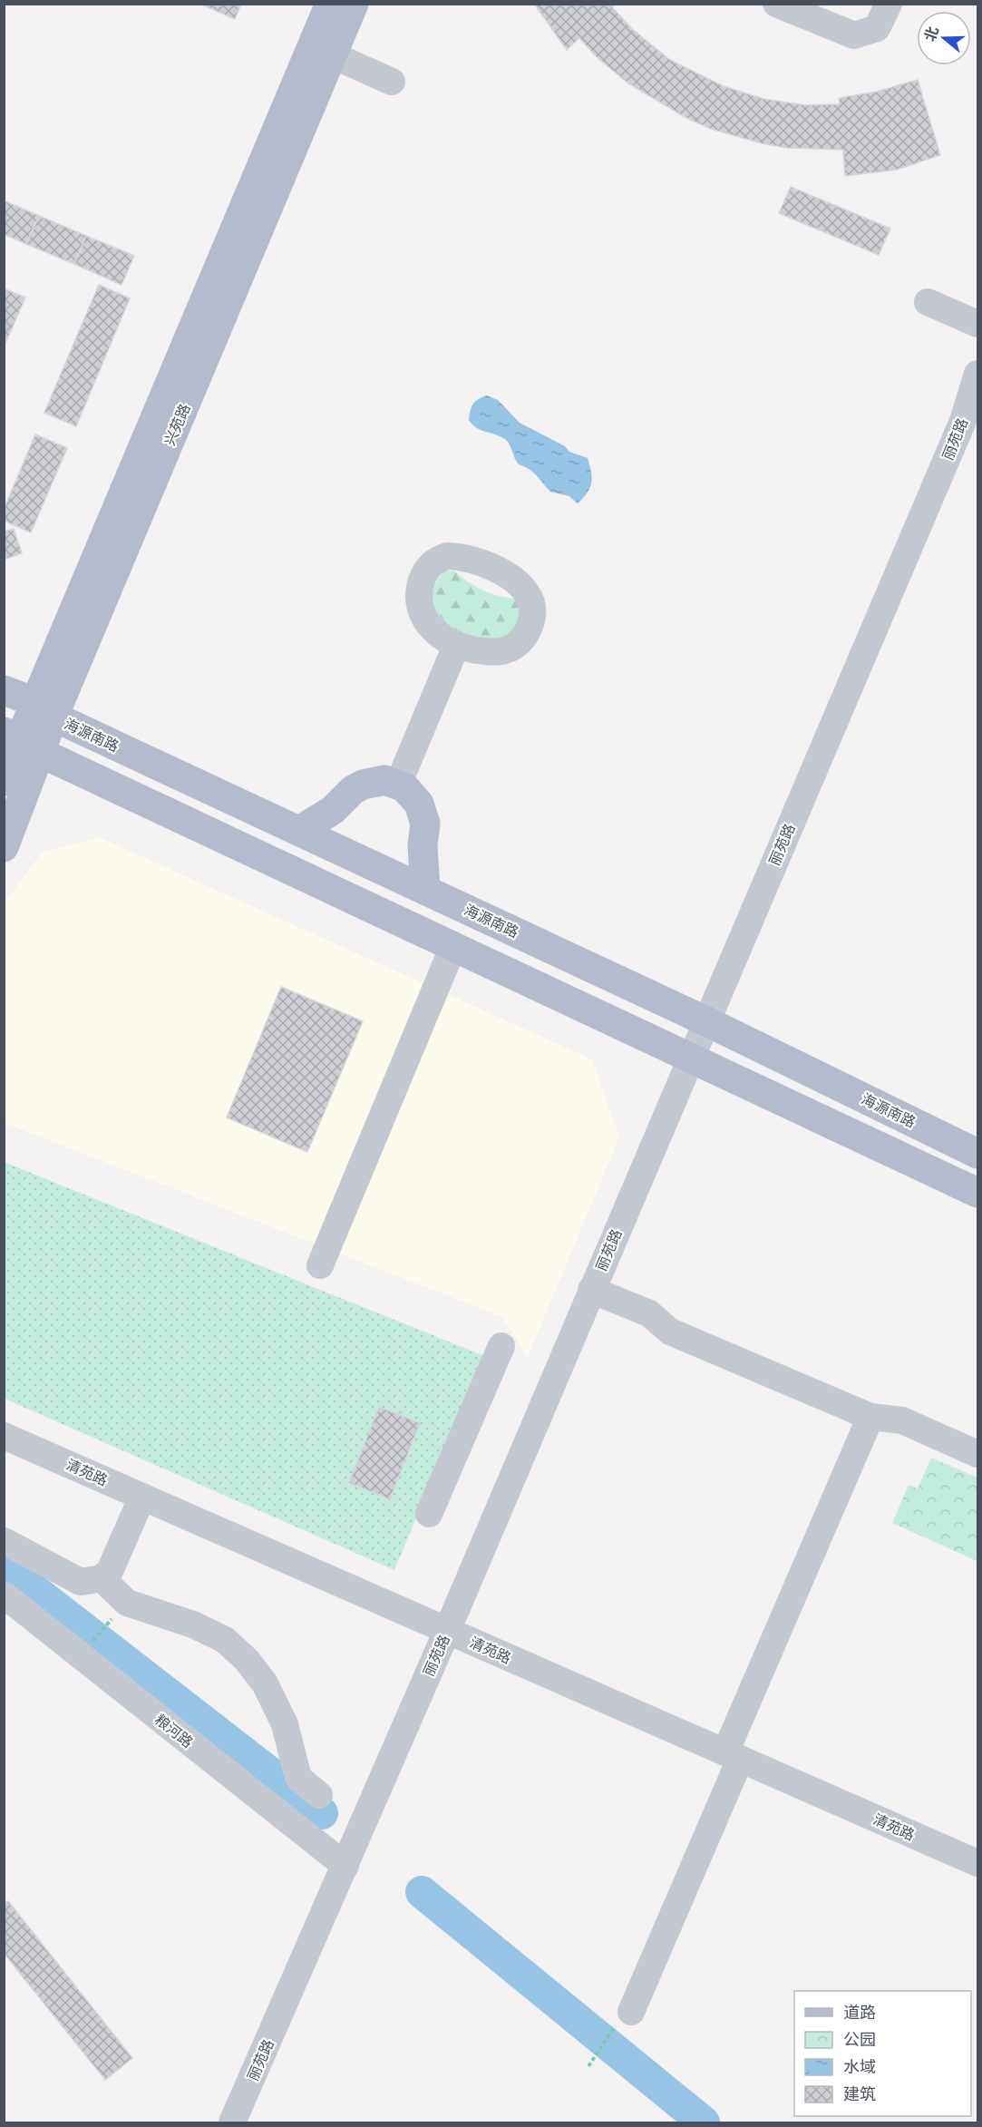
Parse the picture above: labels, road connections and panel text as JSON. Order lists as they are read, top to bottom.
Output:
{
  "streets": {
    "main road": ["兴苑路", "海源南路"],
    "street": ["丽苑路", "清苑路", "粮河路"]
  },
  "crossings": [
    ["兴苑路", "海源南路"],
    ["丽苑路", "海源南路"],
    ["丽苑路", "清苑路"],
    ["丽苑路", "粮河路"]
  ],
  "legend": [
    "道路",
    "公园",
    "水域",
    "建筑"
  ],
  "north": "left"
}
